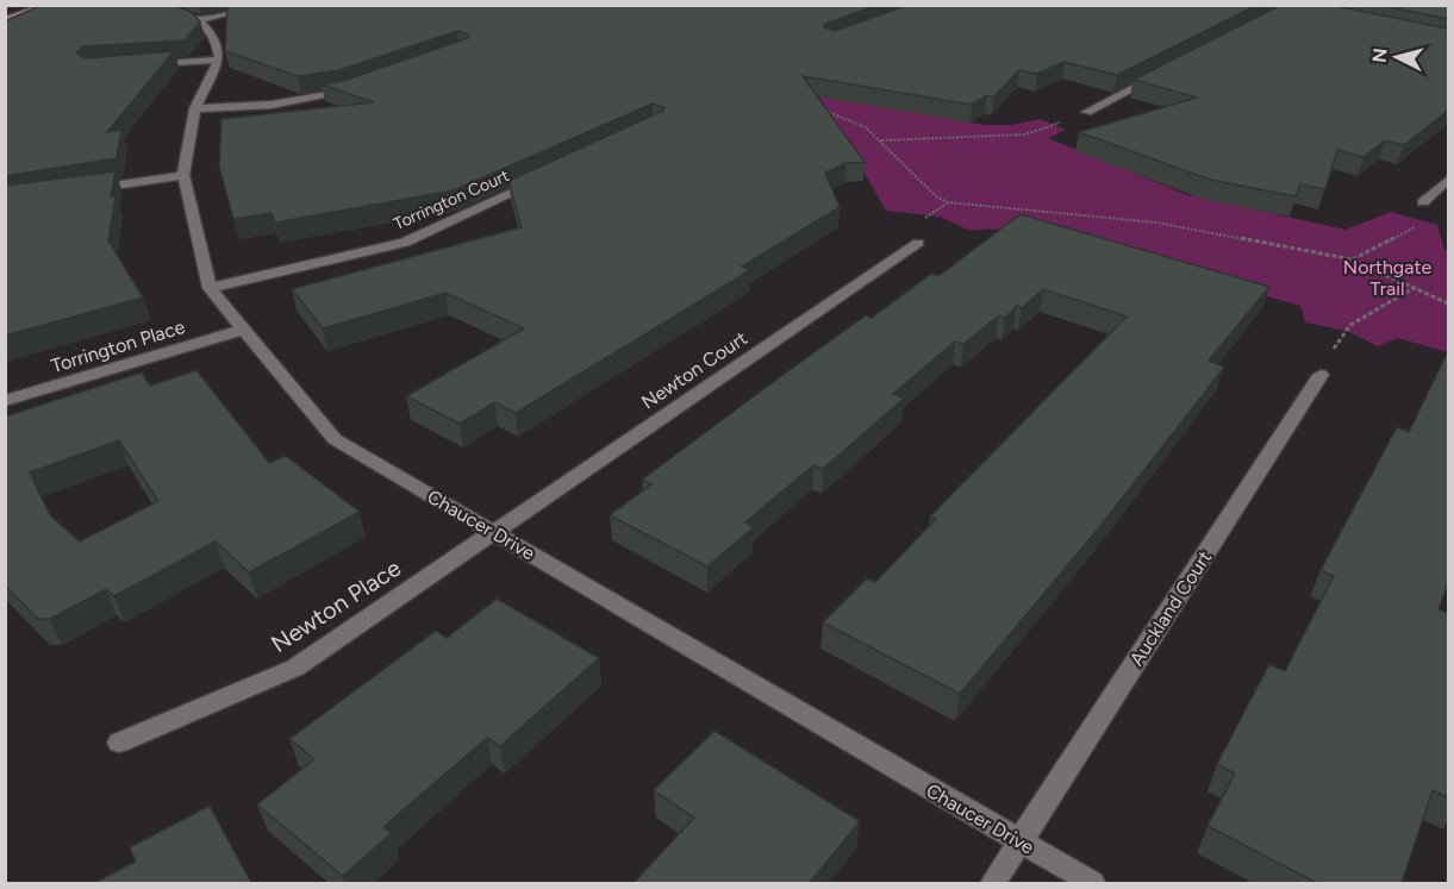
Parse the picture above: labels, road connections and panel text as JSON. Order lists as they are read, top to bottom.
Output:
{
  "streets": {
    "street": [
      "Torrington Court",
      "Torrington Place",
      "Newton Court",
      "Chaucer Drive",
      "Newton Place",
      "Auckland Court"
    ]
  },
  "crossings": [
    ["Torrington Court", "Chaucer Drive"],
    ["Torrington Place", "Chaucer Drive"],
    ["Newton Court", "Chaucer Drive"],
    ["Newton Court", "Newton Place"],
    ["Chaucer Drive", "Newton Place"],
    ["Chaucer Drive", "Auckland Court"]
  ],
  "parks": ["Northgate Trail"],
  "north": "left"
}
